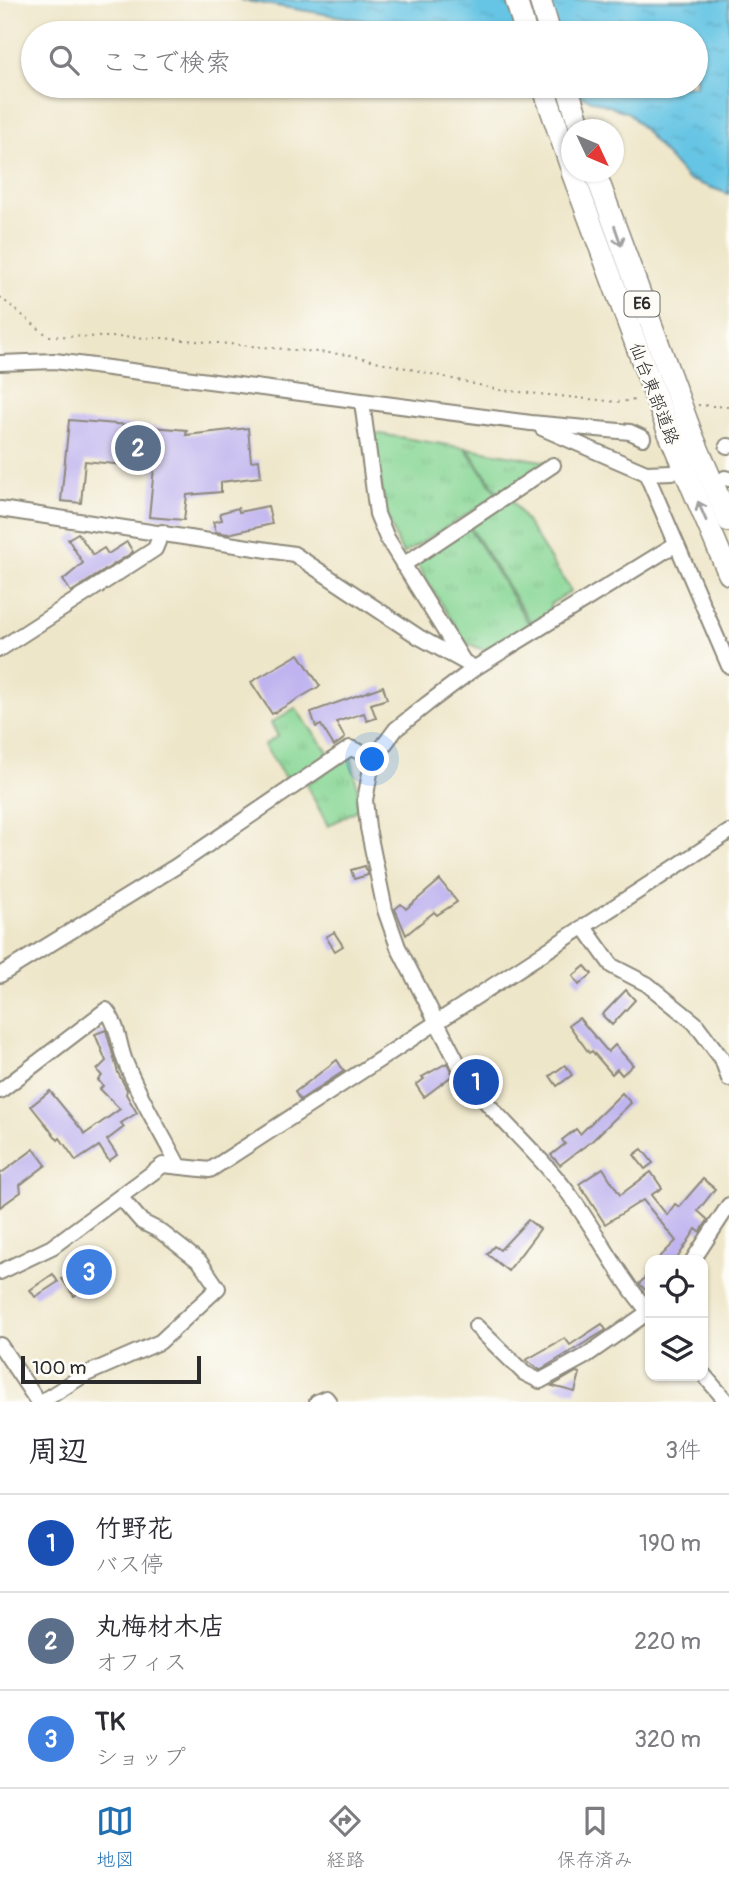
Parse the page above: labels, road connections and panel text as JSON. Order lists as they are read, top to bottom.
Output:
{
  "streets": {
    "highway": ["E6", "仙台東部道路"]
  },
  "scale_bar": "100 m",
  "north": "bottom right",
  "page": {
    "search": "ここで検索",
    "pins": ["2", "1", "3"],
    "scale": "100 m",
    "heading": ["周辺", "3件"],
    "list": [
      {
        "mark": "1",
        "name": "竹野花",
        "note": "バス停",
        "value": "190 m"
      },
      {
        "mark": "2",
        "name": "丸梅材木店",
        "note": "オフィス",
        "value": "220 m"
      },
      {
        "mark": "3",
        "name": "TK",
        "note": "ショップ",
        "value": "320 m"
      }
    ],
    "nav": ["地図", "経路", "保存済み"]
  }
}
